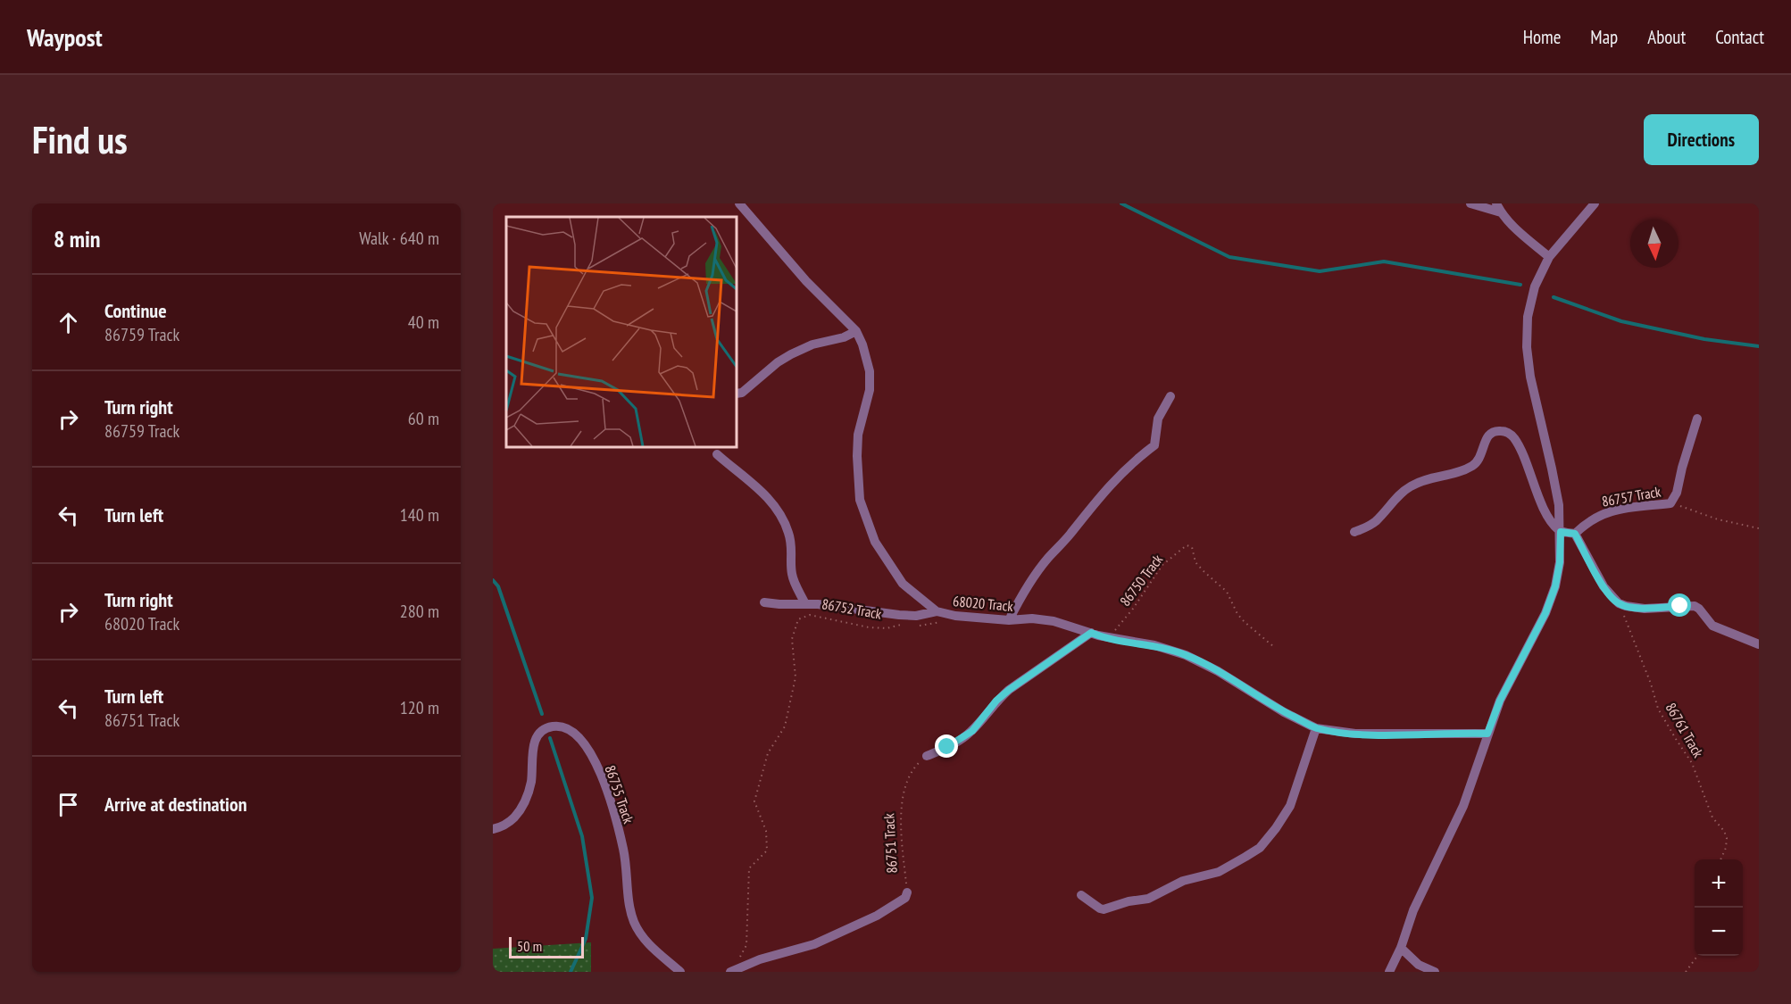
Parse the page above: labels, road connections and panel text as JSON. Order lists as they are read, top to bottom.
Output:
{
  "streets": {
    "street": [
      "86757 Track",
      "68020 Track",
      "86755 Track",
      "86751 Track"
    ],
    "path": ["86750 Track", "86752 Track", "86761 Track"]
  },
  "crossings": [
    ["86750 Track", "68020 Track"],
    ["86752 Track", "86751 Track"]
  ],
  "scale_bar": "50 m",
  "north": "bottom",
  "page": {
    "header": "Waypost",
    "nav": [
      "Home",
      "Map",
      "About",
      "Contact"
    ],
    "buttons": "Directions",
    "title": "Find us",
    "heading": ["8 min", "Walk · 640 m"],
    "list": [
      ["Continue", "86759 Track", "40 m"],
      ["Turn right", "86759 Track", "60 m"],
      ["Turn left", "140 m"],
      ["Turn right", "68020 Track", "280 m"],
      ["Turn left", "86751 Track", "120 m"],
      "Arrive at destination"
    ],
    "map_buttons": ["+", "−"],
    "scale": "50 m"
  }
}
